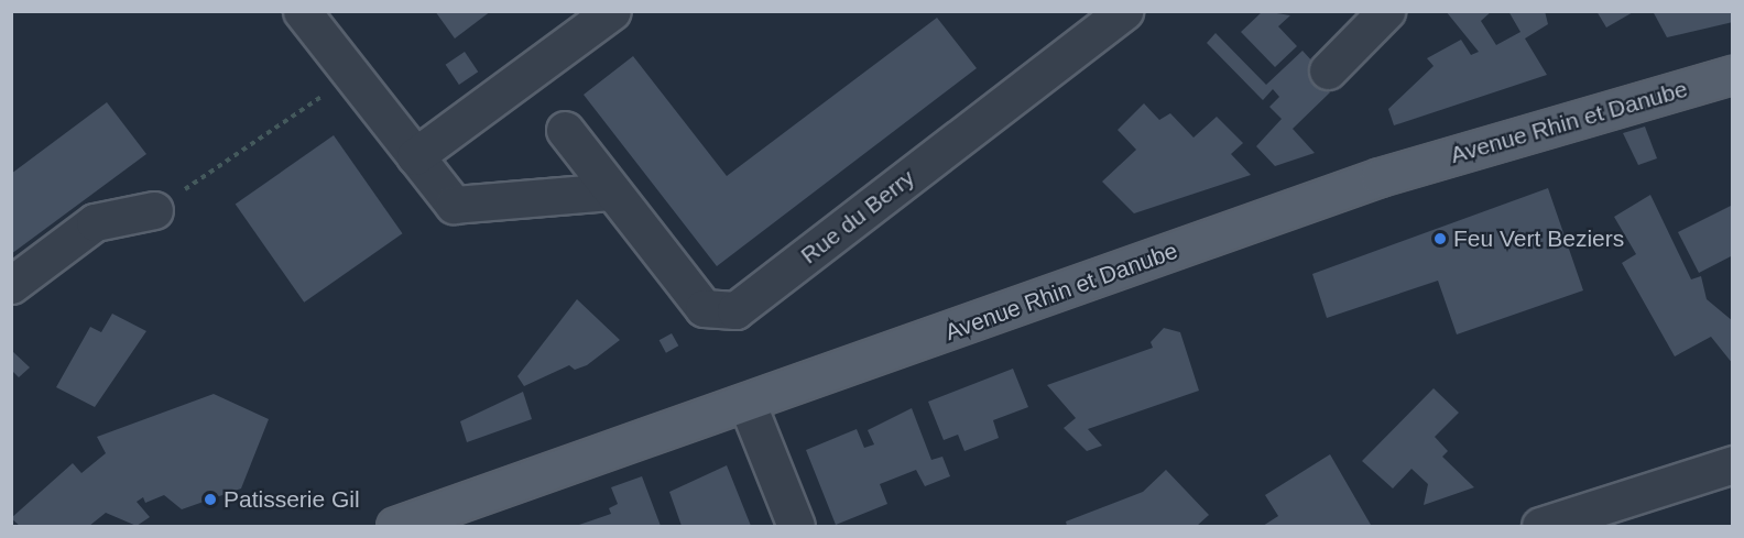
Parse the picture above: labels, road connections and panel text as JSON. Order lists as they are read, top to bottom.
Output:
{
  "streets": {
    "main road": ["Avenue Rhin et Danube"],
    "street": ["Rue du Berry"]
  },
  "places": ["Feu Vert Beziers", "Patisserie Gil"]
}
